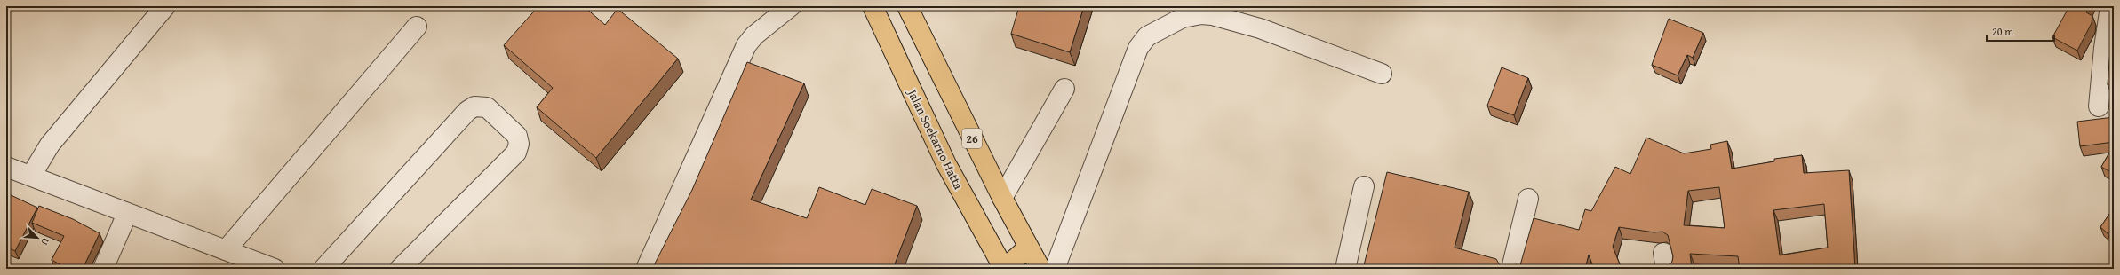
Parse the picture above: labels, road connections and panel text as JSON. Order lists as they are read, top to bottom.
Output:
{
  "streets": {
    "highway": ["26", "Jalan Soekarno Hatta"]
  },
  "scale_bar": "20 m",
  "north": "bottom right"
}
